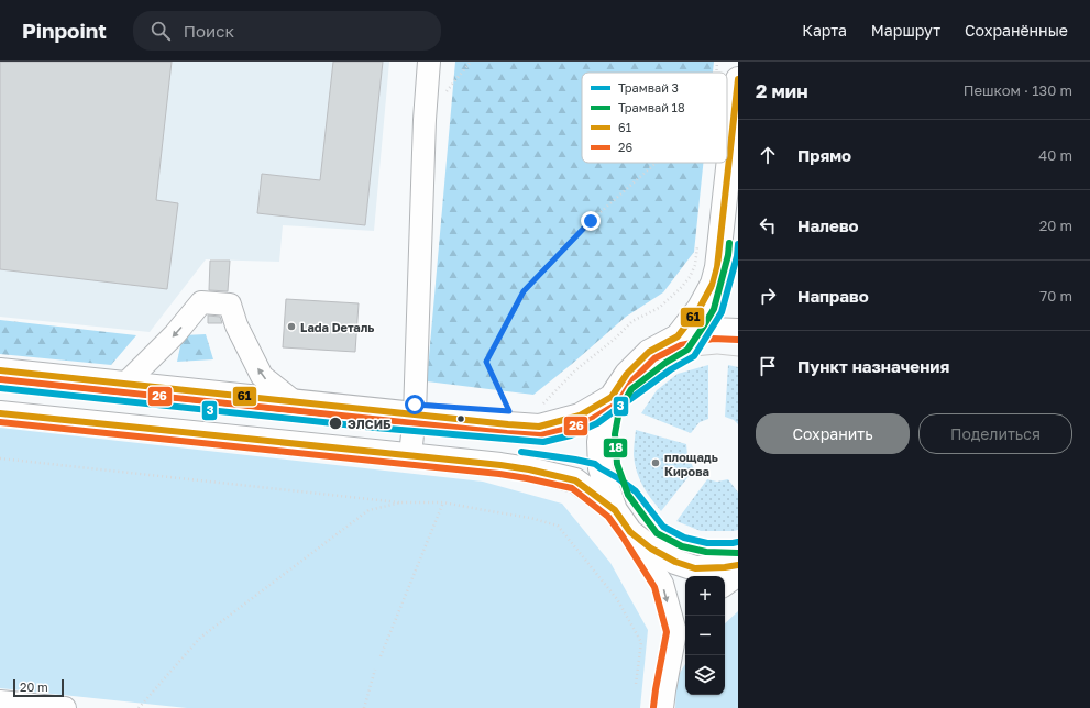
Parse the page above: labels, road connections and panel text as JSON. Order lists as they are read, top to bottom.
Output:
{
  "places": ["Lada Dеталь", "ЭЛСИБ", "площадь Кирова"],
  "lines": [
    "transit line 61",
    "tram line 18",
    "tram line 3",
    "transit line 26"
  ],
  "legend": [
    "Трамвай 3",
    "Трамвай 18",
    "61",
    "26"
  ],
  "scale_bar": "20 m",
  "page": {
    "header": "Pinpoint",
    "search": "Поиск",
    "nav": ["Карта", "Маршрут", "Сохранённые"],
    "heading": ["2 мин", "Пешком · 130 m"],
    "list": [
      ["Прямо", "40 m"],
      ["Налево", "20 m"],
      ["Направо", "70 m"],
      "Пункт назначения"
    ],
    "buttons": ["Сохранить", "Поделиться"],
    "map_buttons": ["+", "−"],
    "scale": "20 m"
  }
}
